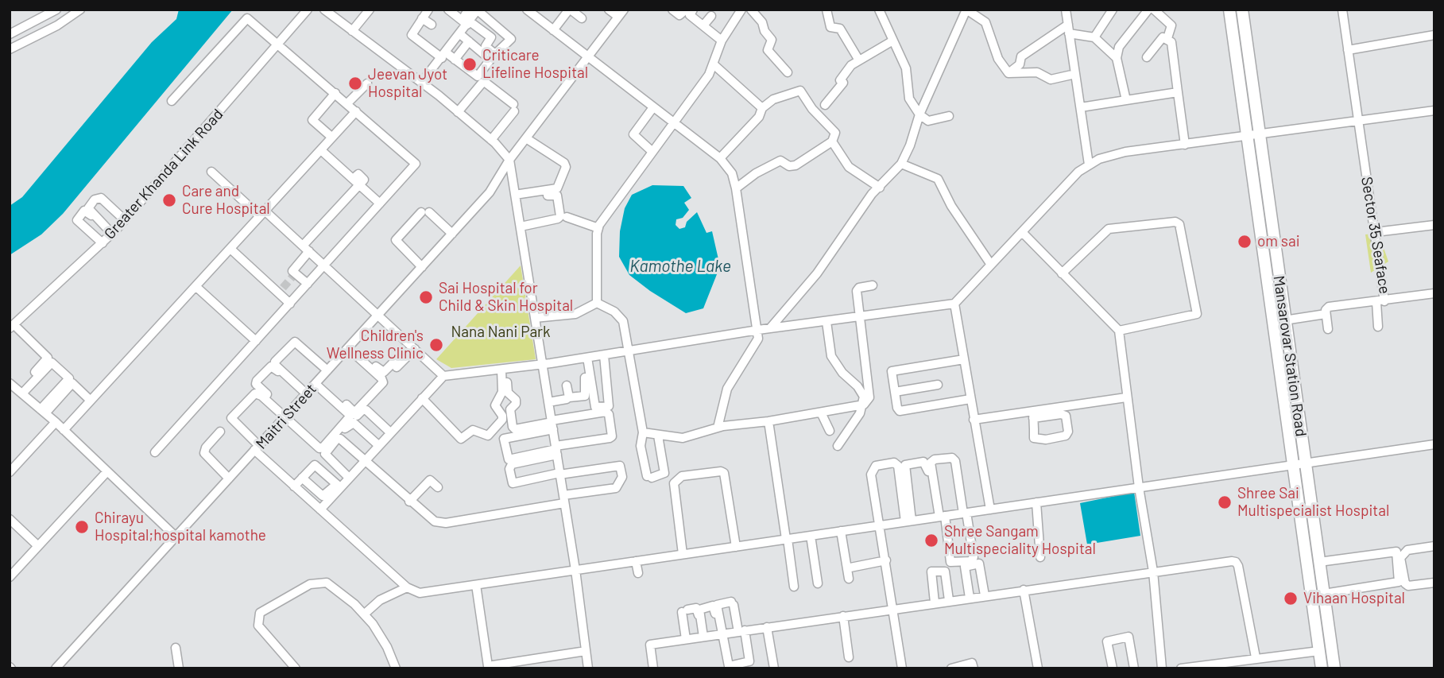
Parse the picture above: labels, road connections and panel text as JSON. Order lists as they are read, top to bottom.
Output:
{
  "streets": {
    "main road": ["Mansarovar Station Road"],
    "street": ["Greater Khanda Link Road", "Sector 35 Seaface", "Maitri Street"]
  },
  "water": ["Kamothe Lake"],
  "parks": ["Nana Nani Park"],
  "places": [
    "Criticare Lifeline Hospital",
    "Jeevan Jyot Hospital",
    "Care and Cure Hospital",
    "om sai",
    "Sai Hospital for Child & Skin Hospital",
    "Children's Wellness Clinic",
    "Shree Sai Multispecialist Hospital",
    "Chirayu Hospital;hospital kamothe",
    "Shree Sangam Multispeciality Hospital",
    "Vihaan Hospital"
  ]
}
